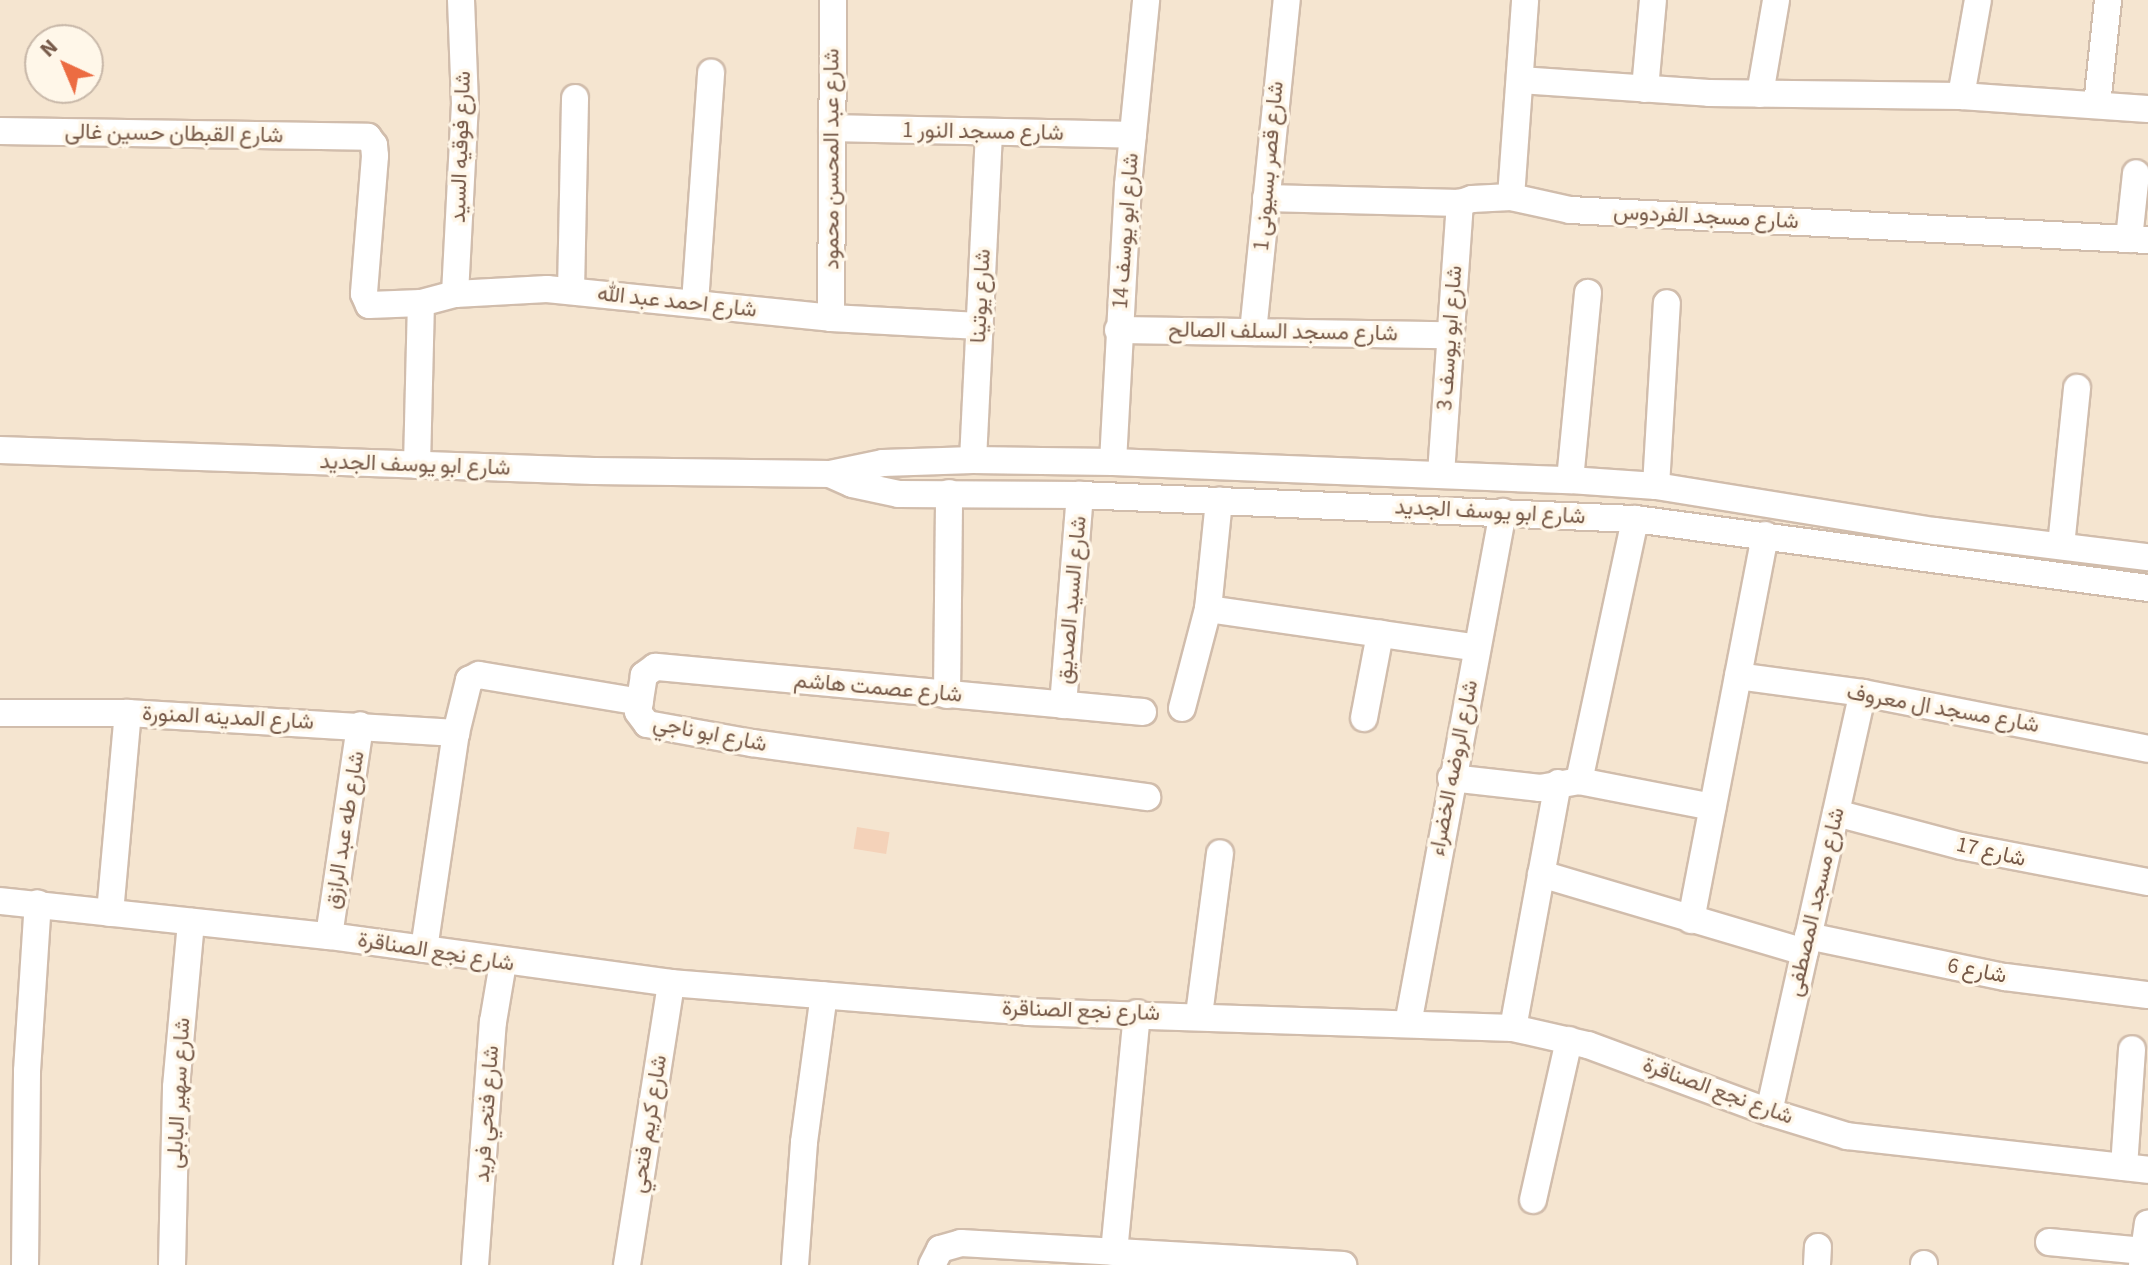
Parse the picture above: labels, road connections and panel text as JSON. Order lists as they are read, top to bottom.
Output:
{
  "streets": {
    "street": [
      "شارع مسجد النور 1",
      "شارع القبطان حسين غالى",
      "شارع فوقيه السيد",
      "شارع عبد المحسن محمود",
      "شارع قصر بسيونى 1",
      "شارع مسجد الفردوس",
      "شارع ابو يوسف 14",
      "شارع يوتينا",
      "شارع احمد عبد الله",
      "شارع مسجد السلف الصالح",
      "شارع ابو يوسف 3",
      "شارع ابو يوسف الجديد",
      "شارع السيد الصديق",
      "شارع عصمت هاشم",
      "شارع مسجد ال معروف",
      "شارع المدينه المنورة",
      "شارع ابو ناجي",
      "شارع الروضه الخضراء",
      "شارع طه عبد الرازق",
      "شارع 17",
      "شارع مسجد المصطفى",
      "شارع نجع الصناقرة",
      "شارع 6",
      "شارع سهير البابلى",
      "شارع فتحي فريد",
      "شارع كريم فتحي"
    ]
  },
  "crossings": [
    ["شارع مسجد النور 1", "شارع عبد المحسن محمود"],
    ["شارع مسجد النور 1", "شارع ابو يوسف 14"],
    ["شارع مسجد النور 1", "شارع يوتينا"],
    ["شارع القبطان حسين غالى", "شارع احمد عبد الله"],
    ["شارع فوقيه السيد", "شارع احمد عبد الله"],
    ["شارع عبد المحسن محمود", "شارع احمد عبد الله"],
    ["شارع قصر بسيونى 1", "شارع مسجد الفردوس"],
    ["شارع قصر بسيونى 1", "شارع مسجد السلف الصالح"],
    ["شارع مسجد الفردوس", "شارع ابو يوسف 3"],
    ["شارع ابو يوسف 14", "شارع مسجد السلف الصالح"],
    ["شارع ابو يوسف 14", "شارع ابو يوسف الجديد"],
    ["شارع يوتينا", "شارع احمد عبد الله"],
    ["شارع يوتينا", "شارع ابو يوسف الجديد"],
    ["شارع مسجد السلف الصالح", "شارع ابو يوسف 3"],
    ["شارع ابو يوسف 3", "شارع ابو يوسف الجديد"],
    ["شارع ابو يوسف الجديد", "شارع السيد الصديق"],
    ["شارع ابو يوسف الجديد", "شارع الروضه الخضراء"],
    ["شارع السيد الصديق", "شارع عصمت هاشم"],
    ["شارع عصمت هاشم", "شارع ابو ناجي"],
    ["شارع مسجد ال معروف", "شارع مسجد المصطفى"],
    ["شارع المدينه المنورة", "شارع ابو ناجي"],
    ["شارع المدينه المنورة", "شارع طه عبد الرازق"],
    ["شارع ابو ناجي", "شارع نجع الصناقرة"],
    ["شارع الروضه الخضراء", "شارع نجع الصناقرة"],
    ["شارع طه عبد الرازق", "شارع نجع الصناقرة"],
    ["شارع 17", "شارع مسجد المصطفى"],
    ["شارع مسجد المصطفى", "شارع نجع الصناقرة"],
    ["شارع مسجد المصطفى", "شارع 6"],
    ["شارع نجع الصناقرة", "شارع سهير البابلى"],
    ["شارع نجع الصناقرة", "شارع فتحي فريد"],
    ["شارع نجع الصناقرة", "شارع كريم فتحي"]
  ],
  "north": "top left"
}
